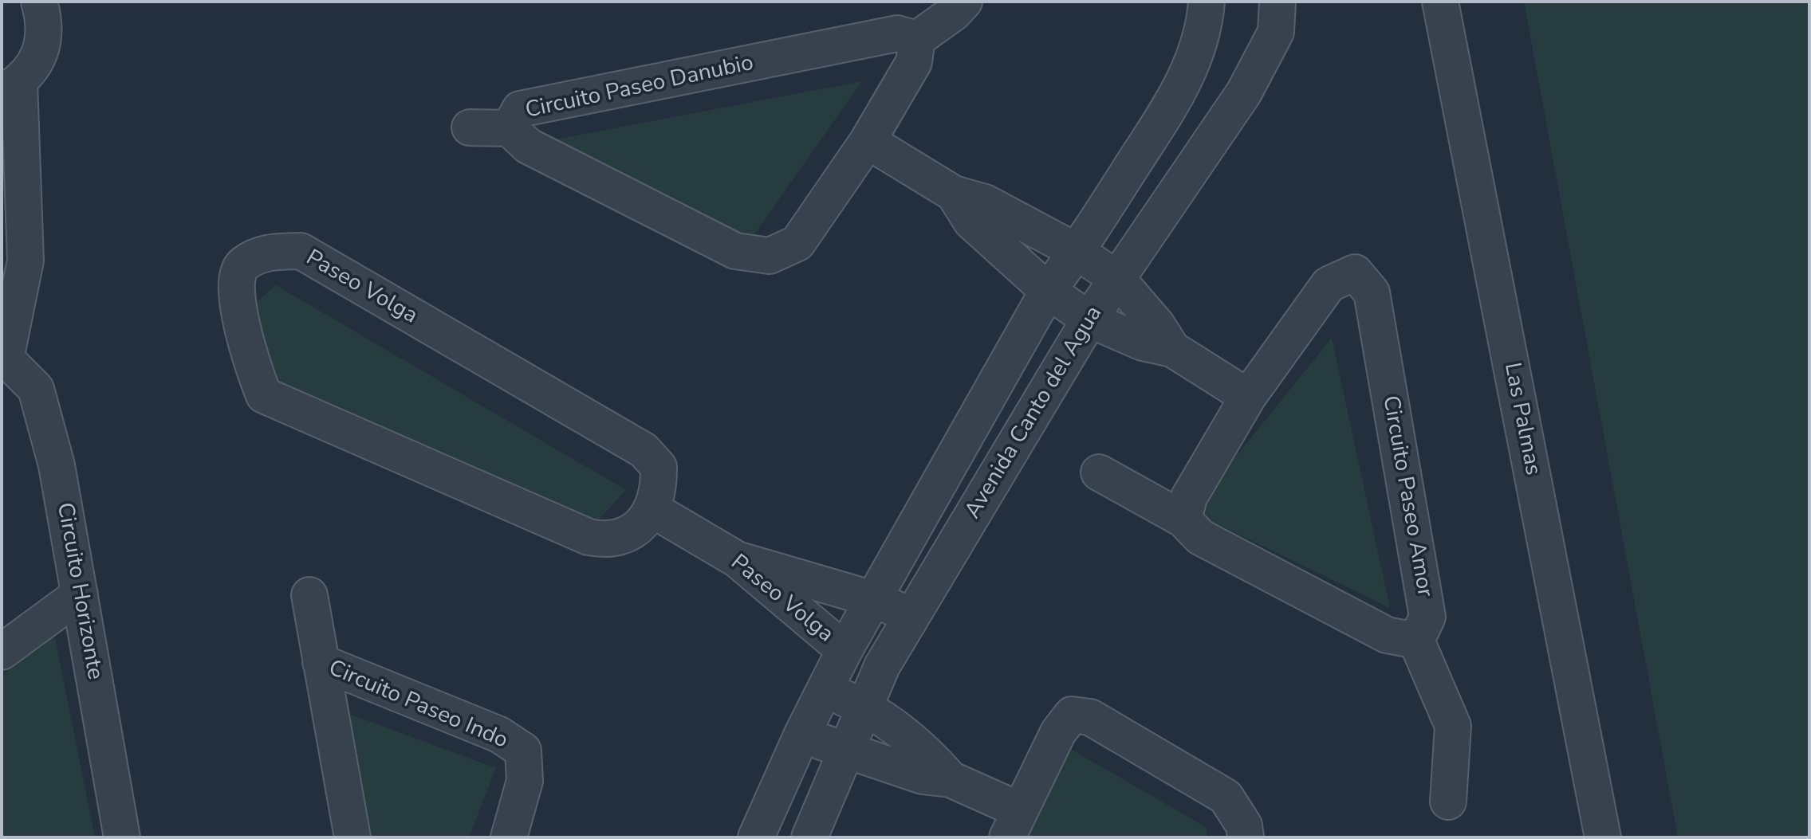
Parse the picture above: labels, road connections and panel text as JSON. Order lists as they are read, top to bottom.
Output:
{
  "streets": {
    "street": [
      "Circuito Paseo Danubio",
      "Paseo Volga",
      "Avenida Canto del Agua",
      "Las Palmas",
      "Circuito Paseo Amor",
      "Circuito Horizonte",
      "Circuito Paseo Indo"
    ]
  },
  "crossings": [
    ["Paseo Volga", "Avenida Canto del Agua"]
  ]
}
